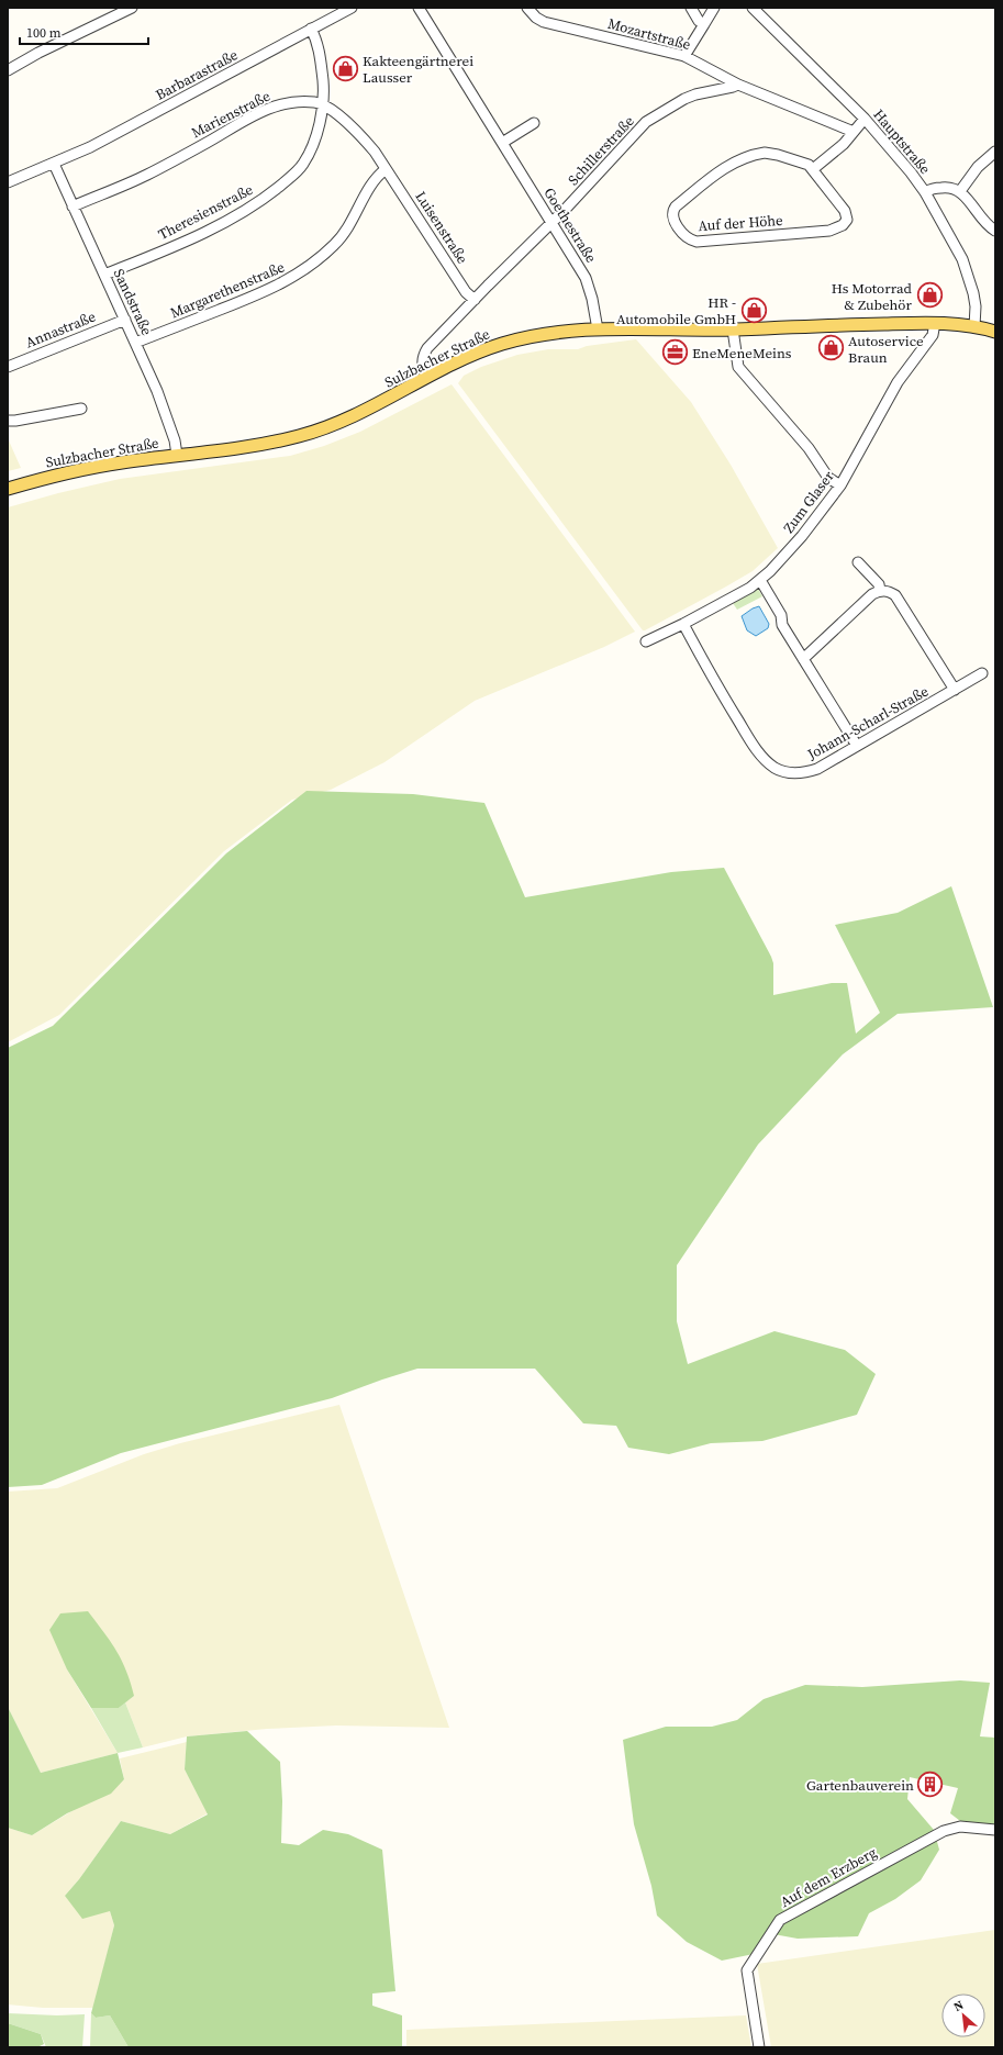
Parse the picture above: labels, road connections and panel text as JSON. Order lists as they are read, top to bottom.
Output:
{
  "streets": {
    "main road": ["Sulzbacher Straße"],
    "street": [
      "Mozartstraße",
      "Barbarastraße",
      "Marienstraße",
      "Hauptstraße",
      "Schillerstraße",
      "Theresienstraße",
      "Auf der Höhe",
      "Goethestraße",
      "Luisenstraße",
      "Margarethenstraße",
      "Sandstraße",
      "Annastraße",
      "Zum Glaser",
      "Johann-Scharl-Straße",
      "Auf dem Erzberg"
    ]
  },
  "crossings": [
    ["Mozartstraße", "Schillerstraße"],
    ["Barbarastraße", "Theresienstraße"],
    ["Barbarastraße", "Sandstraße"],
    ["Marienstraße", "Theresienstraße"],
    ["Marienstraße", "Sandstraße"],
    ["Hauptstraße", "Sulzbacher Straße"],
    ["Schillerstraße", "Goethestraße"],
    ["Schillerstraße", "Luisenstraße"],
    ["Schillerstraße", "Sulzbacher Straße"],
    ["Theresienstraße", "Sandstraße"],
    ["Goethestraße", "Sulzbacher Straße"],
    ["Luisenstraße", "Margarethenstraße"],
    ["Margarethenstraße", "Sandstraße"],
    ["Sandstraße", "Annastraße"],
    ["Sandstraße", "Sulzbacher Straße"],
    ["Sulzbacher Straße", "Zum Glaser"],
    ["Zum Glaser", "Johann-Scharl-Straße"]
  ],
  "places": {
    "shop": [
      "Kakteengärtnerei Lausser",
      "Hs Motorrad & Zubehör",
      "HR - Automobile GmbH",
      "Autoservice Braun"
    ],
    "office": ["EneMeneMeins"],
    "building": ["Gartenbauverein"]
  },
  "scale_bar": "100 m",
  "north": "top left"
}
